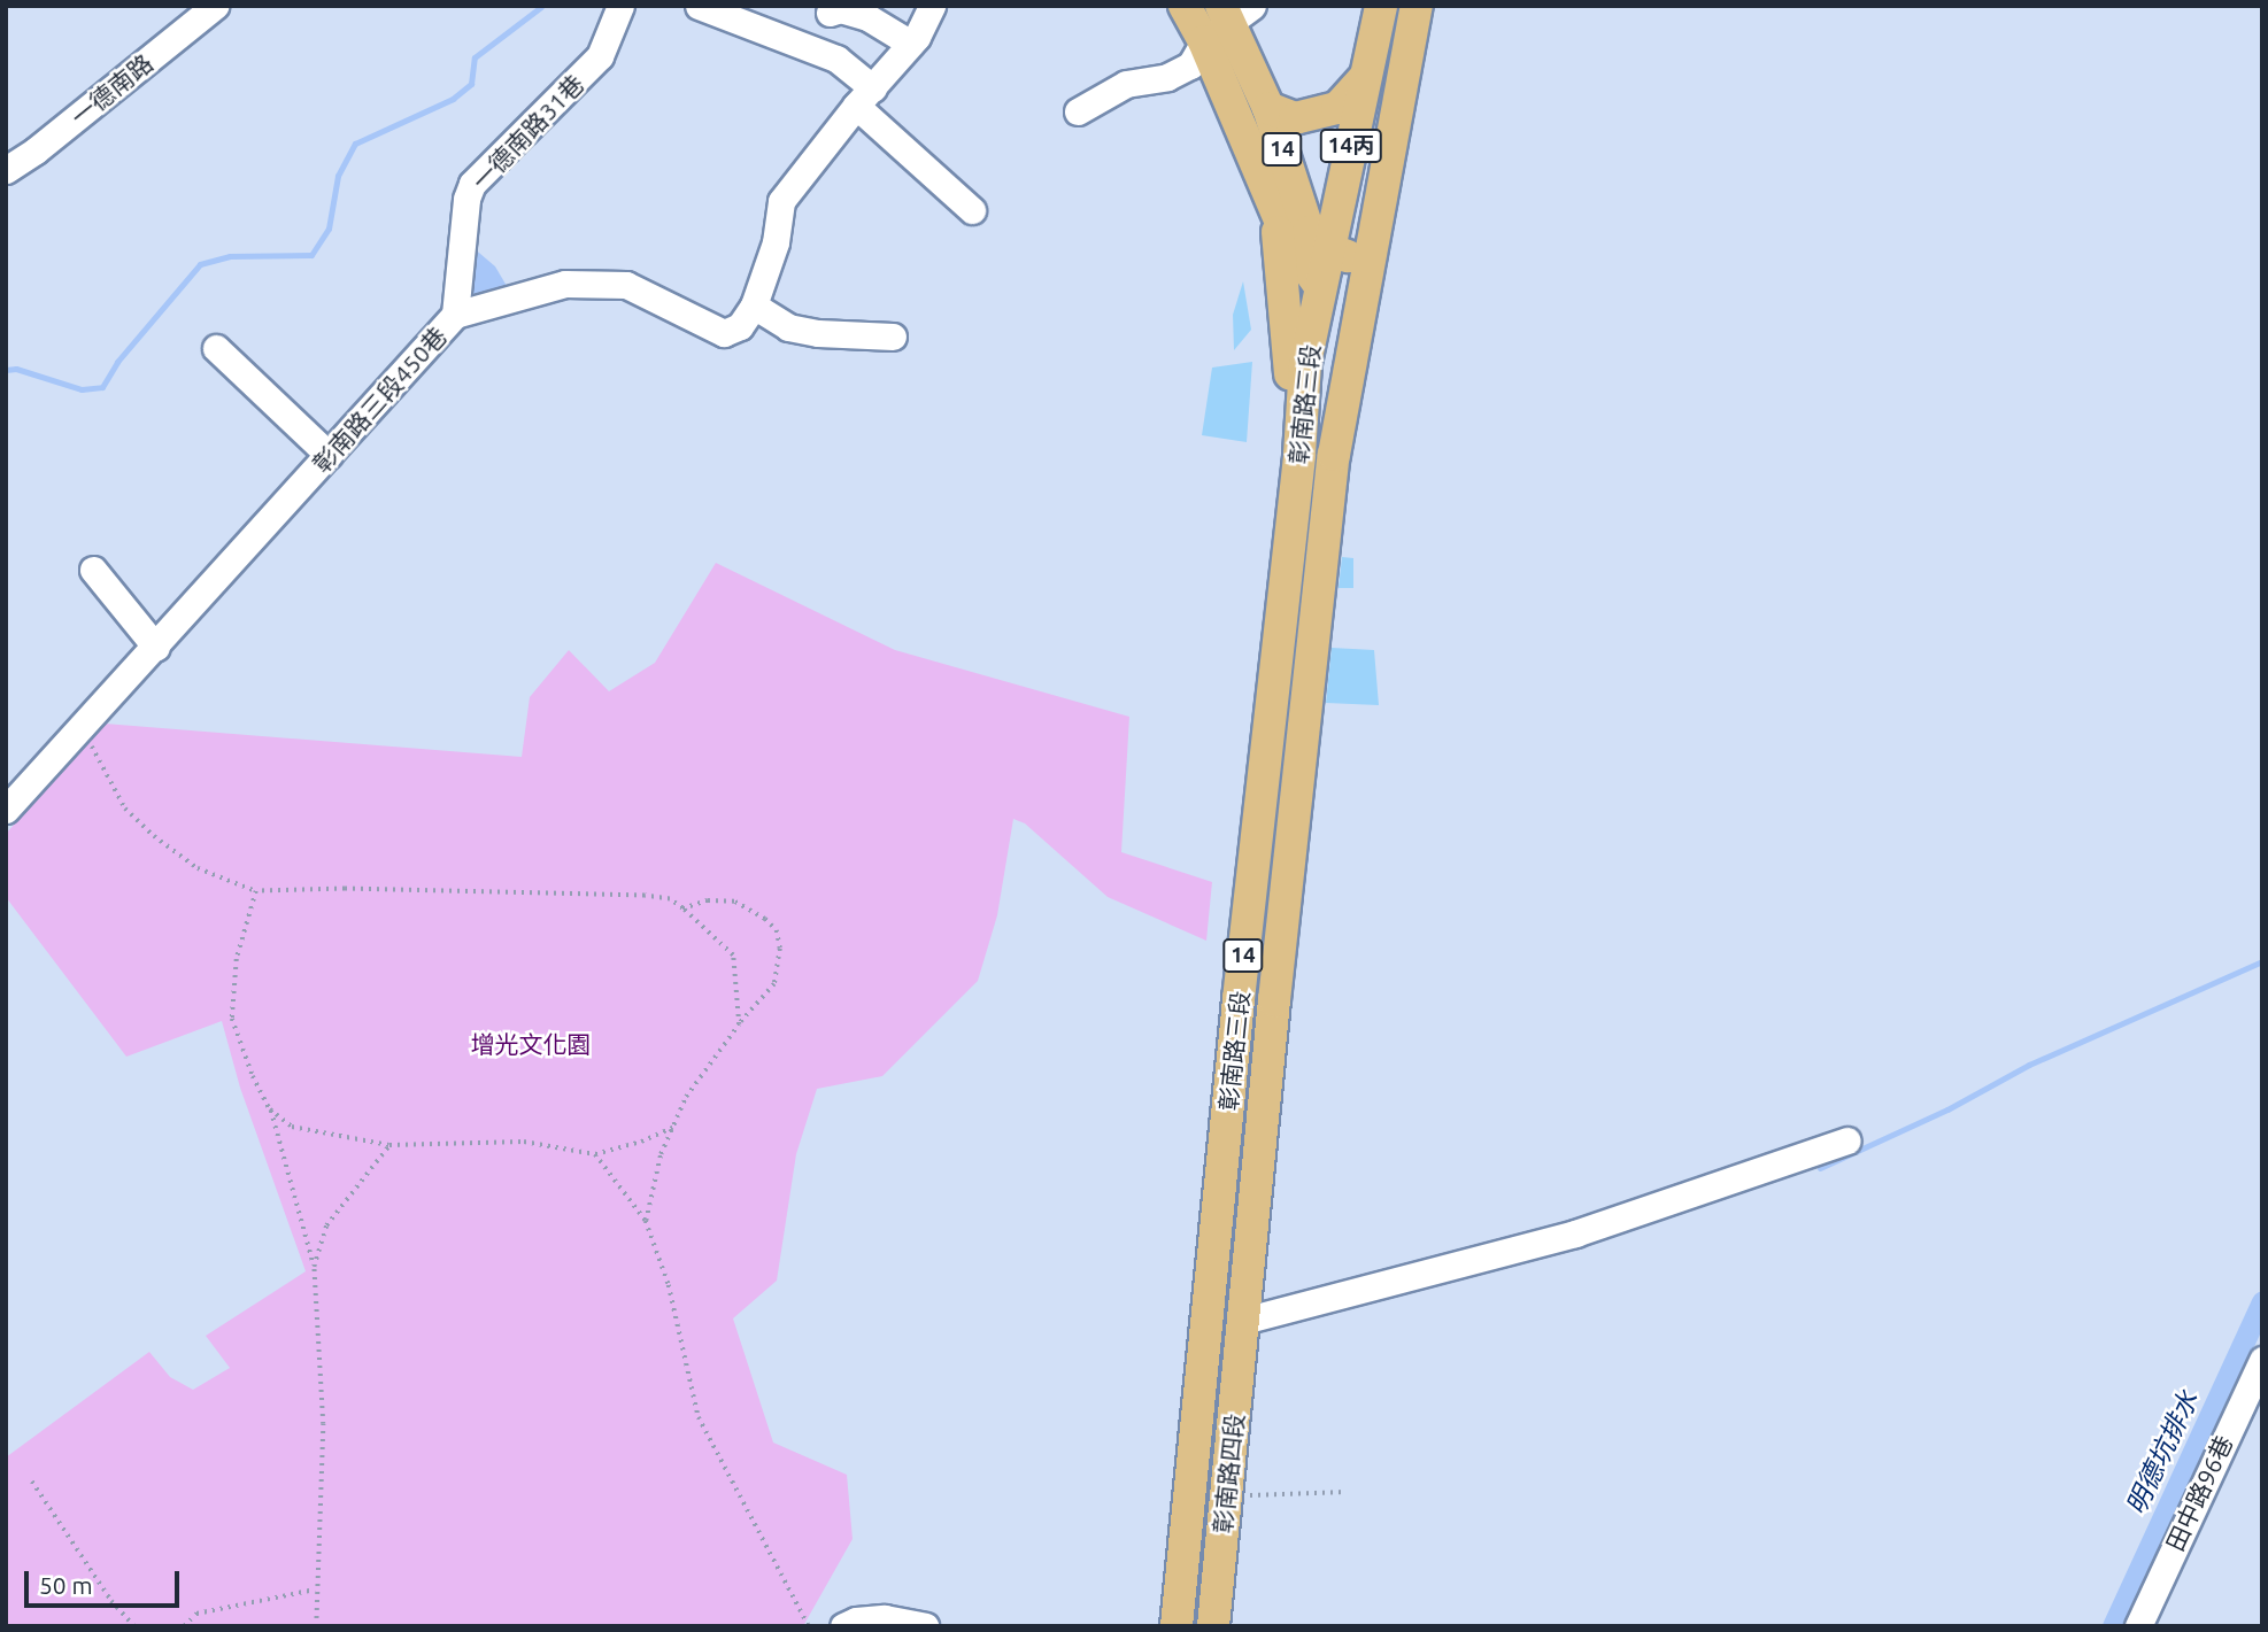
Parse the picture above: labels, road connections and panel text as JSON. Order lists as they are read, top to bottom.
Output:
{
  "streets": {
    "main road": [
      "14丙",
      "14",
      "彰南路三段",
      "彰南路四段"
    ],
    "street": [
      "一德南路",
      "一德南路31巷",
      "彰南路三段450巷",
      "田中路96巷"
    ]
  },
  "crossings": [
    ["一德南路31巷", "彰南路三段450巷"],
    ["14丙", "14"],
    ["14丙", "彰南路三段"],
    ["14", "彰南路三段"],
    ["彰南路三段", "彰南路四段"]
  ],
  "water": ["明德坑排水"],
  "parks": ["增光文化園"],
  "scale_bar": "50 m"
}
